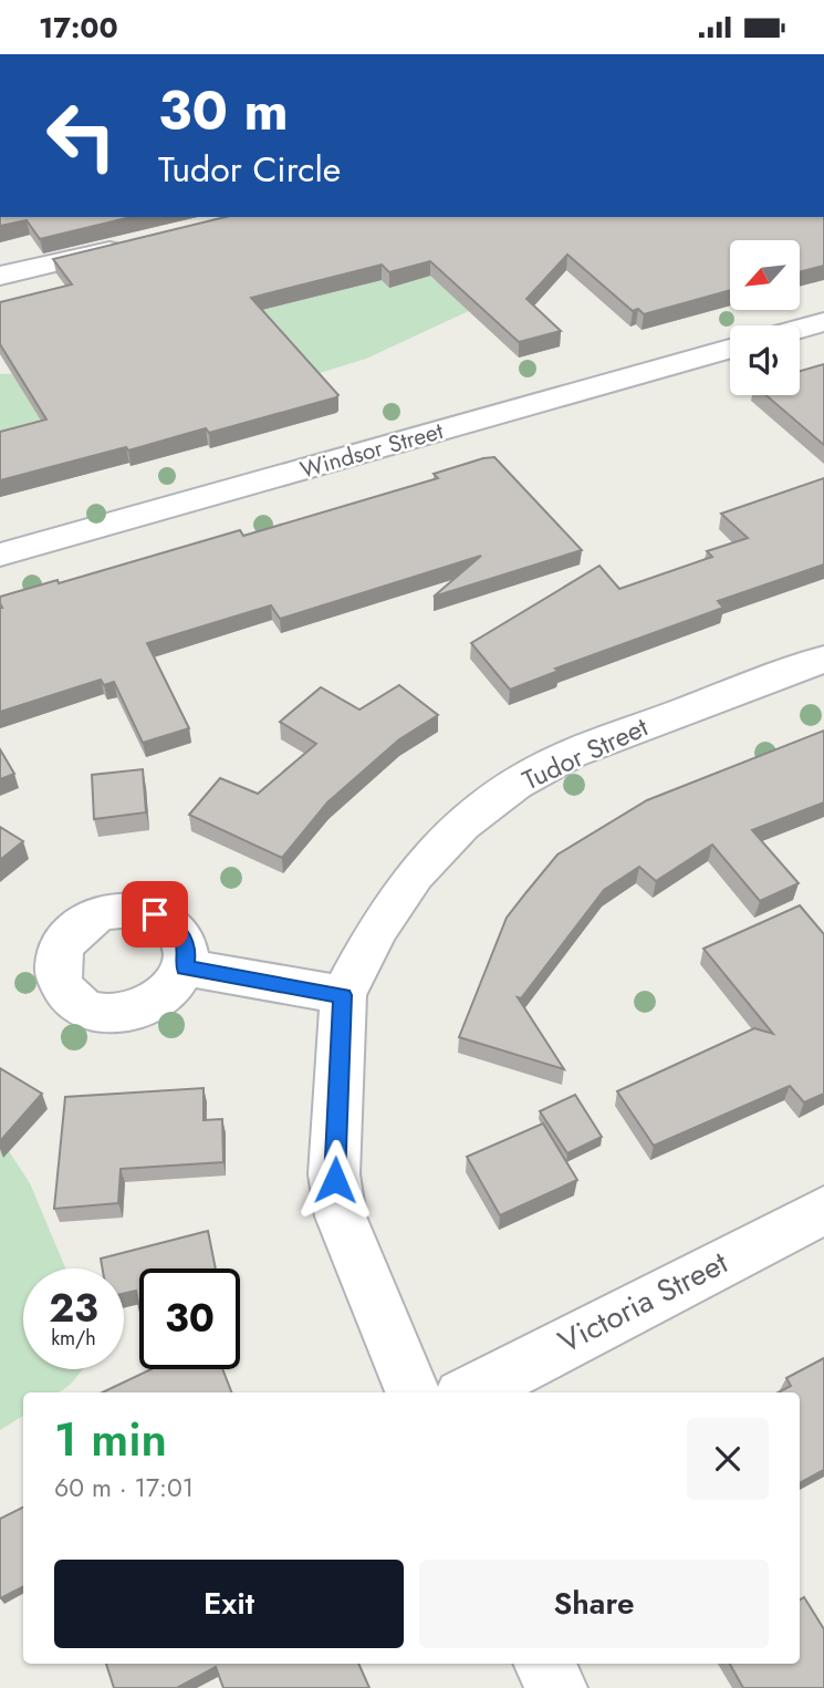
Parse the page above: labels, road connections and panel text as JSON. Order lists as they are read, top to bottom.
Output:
{
  "streets": {
    "street": ["Windsor Street", "Tudor Street", "Victoria Street"]
  },
  "north": "bottom left",
  "page": {
    "status": "17:00",
    "turn": ["30 m", "Tudor Circle"],
    "speed": "23 km/h",
    "limit": "30",
    "heading": ["1 min", "60 m · 17:01"],
    "buttons": ["Exit", "Share"]
  }
}
